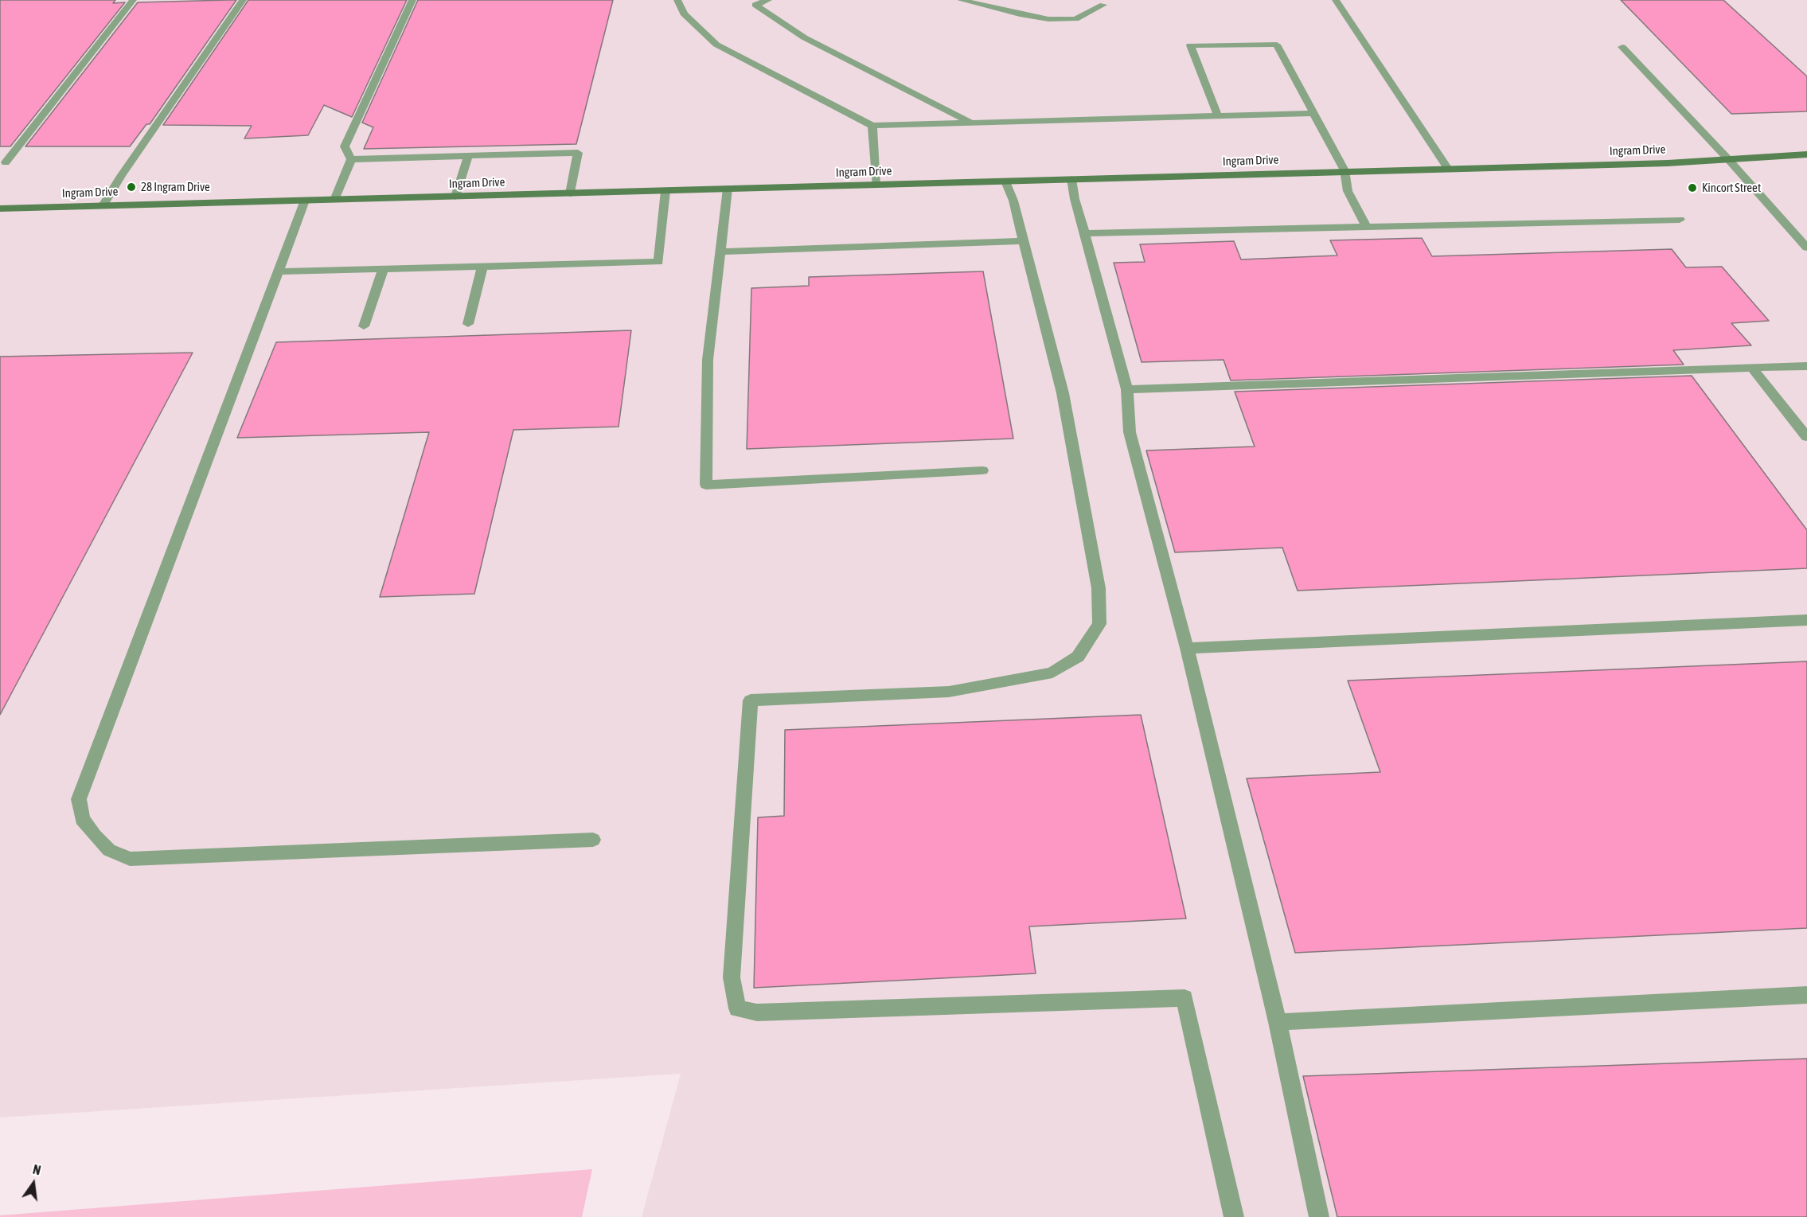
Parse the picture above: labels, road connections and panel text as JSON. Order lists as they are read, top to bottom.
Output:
{
  "streets": {
    "street": ["Ingram Drive"]
  },
  "places": ["28 Ingram Drive", "Kincort Street"],
  "north": "top"
}
